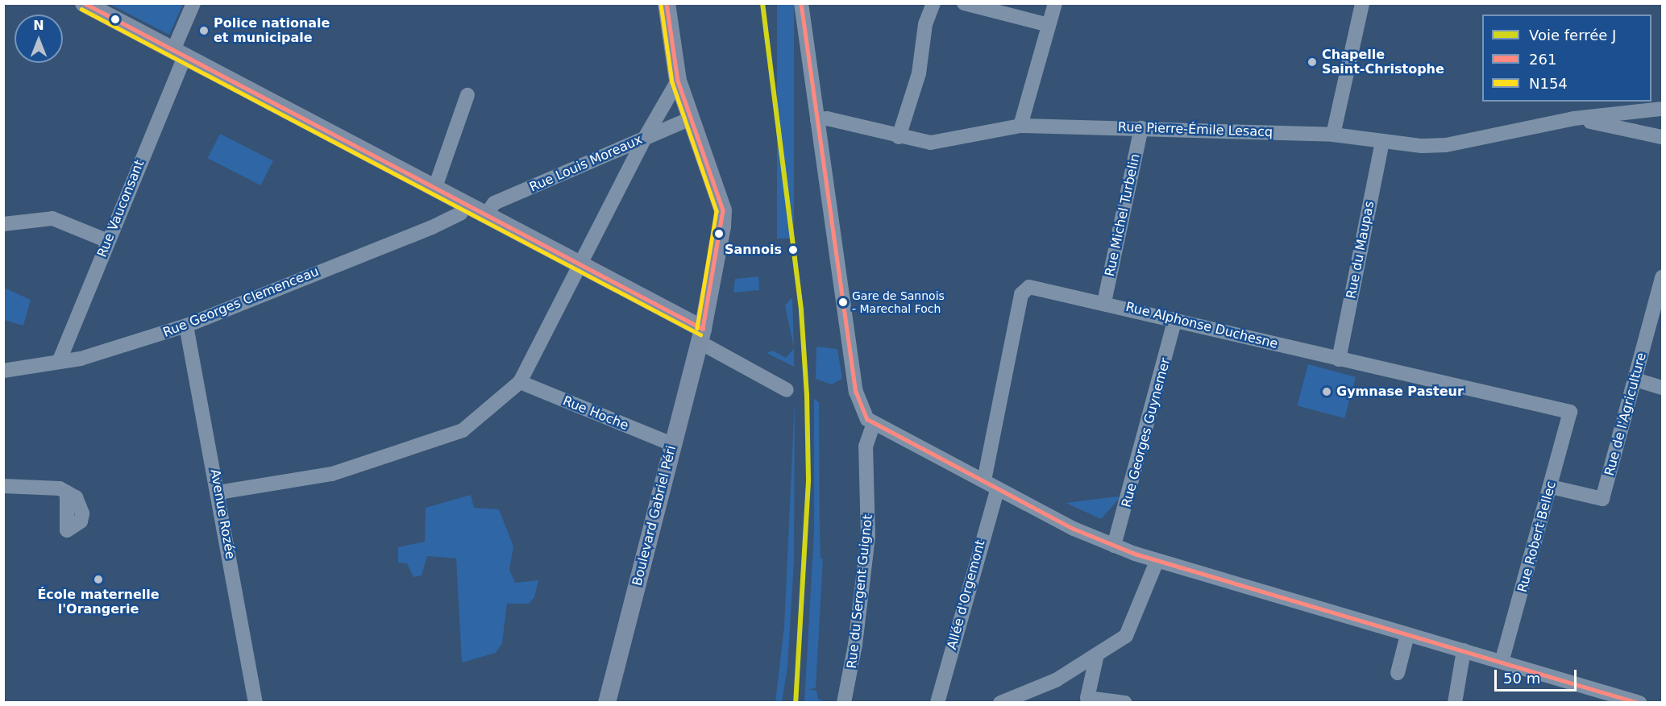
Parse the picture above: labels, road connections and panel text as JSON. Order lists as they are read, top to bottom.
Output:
{
  "streets": {
    "main road": ["Boulevard Gabriel Péri"],
    "street": [
      "Rue Pierre-Émile Lesacq",
      "Rue Louis Moreaux",
      "Rue Vauconsant",
      "Rue Michel Turbelin",
      "Rue du Maupas",
      "Rue Georges Clemenceau",
      "Rue Alphonse Duchesne",
      "Rue Hoche",
      "Rue de l'Agriculture",
      "Rue Georges Guynemer",
      "Avenue Rozée",
      "Rue Robert Bellec",
      "Rue du Sergent Guignot",
      "Allée d'Orgemont"
    ]
  },
  "crossings": [
    ["Rue Pierre-Émile Lesacq", "Rue Michel Turbelin"],
    ["Rue Pierre-Émile Lesacq", "Rue du Maupas"],
    ["Rue Louis Moreaux", "Boulevard Gabriel Péri"],
    ["Rue Vauconsant", "Rue Georges Clemenceau"],
    ["Rue Michel Turbelin", "Rue Alphonse Duchesne"],
    ["Rue du Maupas", "Rue Alphonse Duchesne"],
    ["Rue Georges Clemenceau", "Avenue Rozée"],
    ["Rue Alphonse Duchesne", "Rue Georges Guynemer"],
    ["Rue Alphonse Duchesne", "Rue Robert Bellec"],
    ["Rue Hoche", "Boulevard Gabriel Péri"],
    ["Rue de l'Agriculture", "Rue Robert Bellec"]
  ],
  "places": [
    "Police nationale et municipale",
    "Chapelle Saint-Christophe",
    "Sannois",
    "Gare de Sannois - Marechal Foch",
    "Gymnase Pasteur",
    "École maternelle l'Orangerie"
  ],
  "lines": ["rail line J", "transit line 261", "transit line N154"],
  "legend": ["Voie ferrée J", "261", "N154"],
  "scale_bar": "50 m",
  "north": "top"
}
